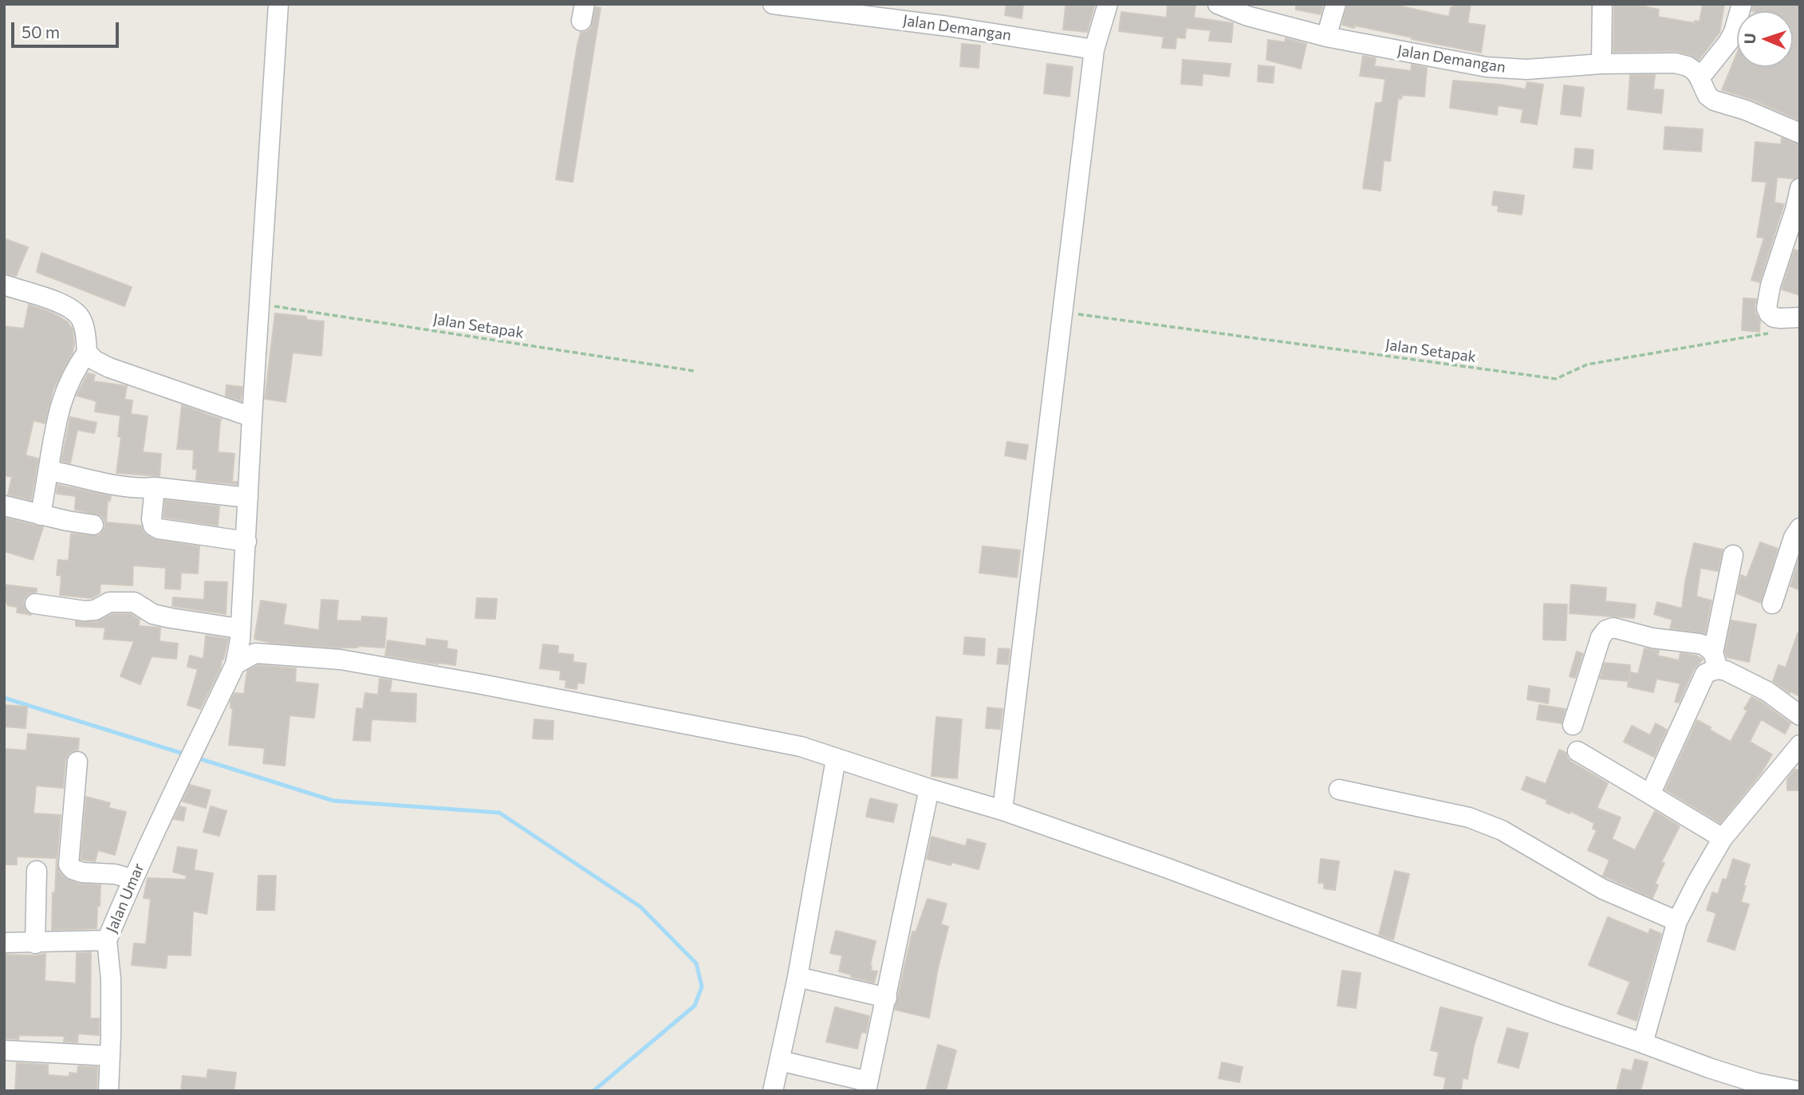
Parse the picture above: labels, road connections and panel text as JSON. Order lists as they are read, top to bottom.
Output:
{
  "streets": {
    "street": ["Jalan Demangan", "Jalan Umar"],
    "path": ["Jalan Setapak"]
  },
  "crossings": [
    ["Jalan Setapak", "Jalan Umar"]
  ],
  "scale_bar": "50 m",
  "north": "left"
}
